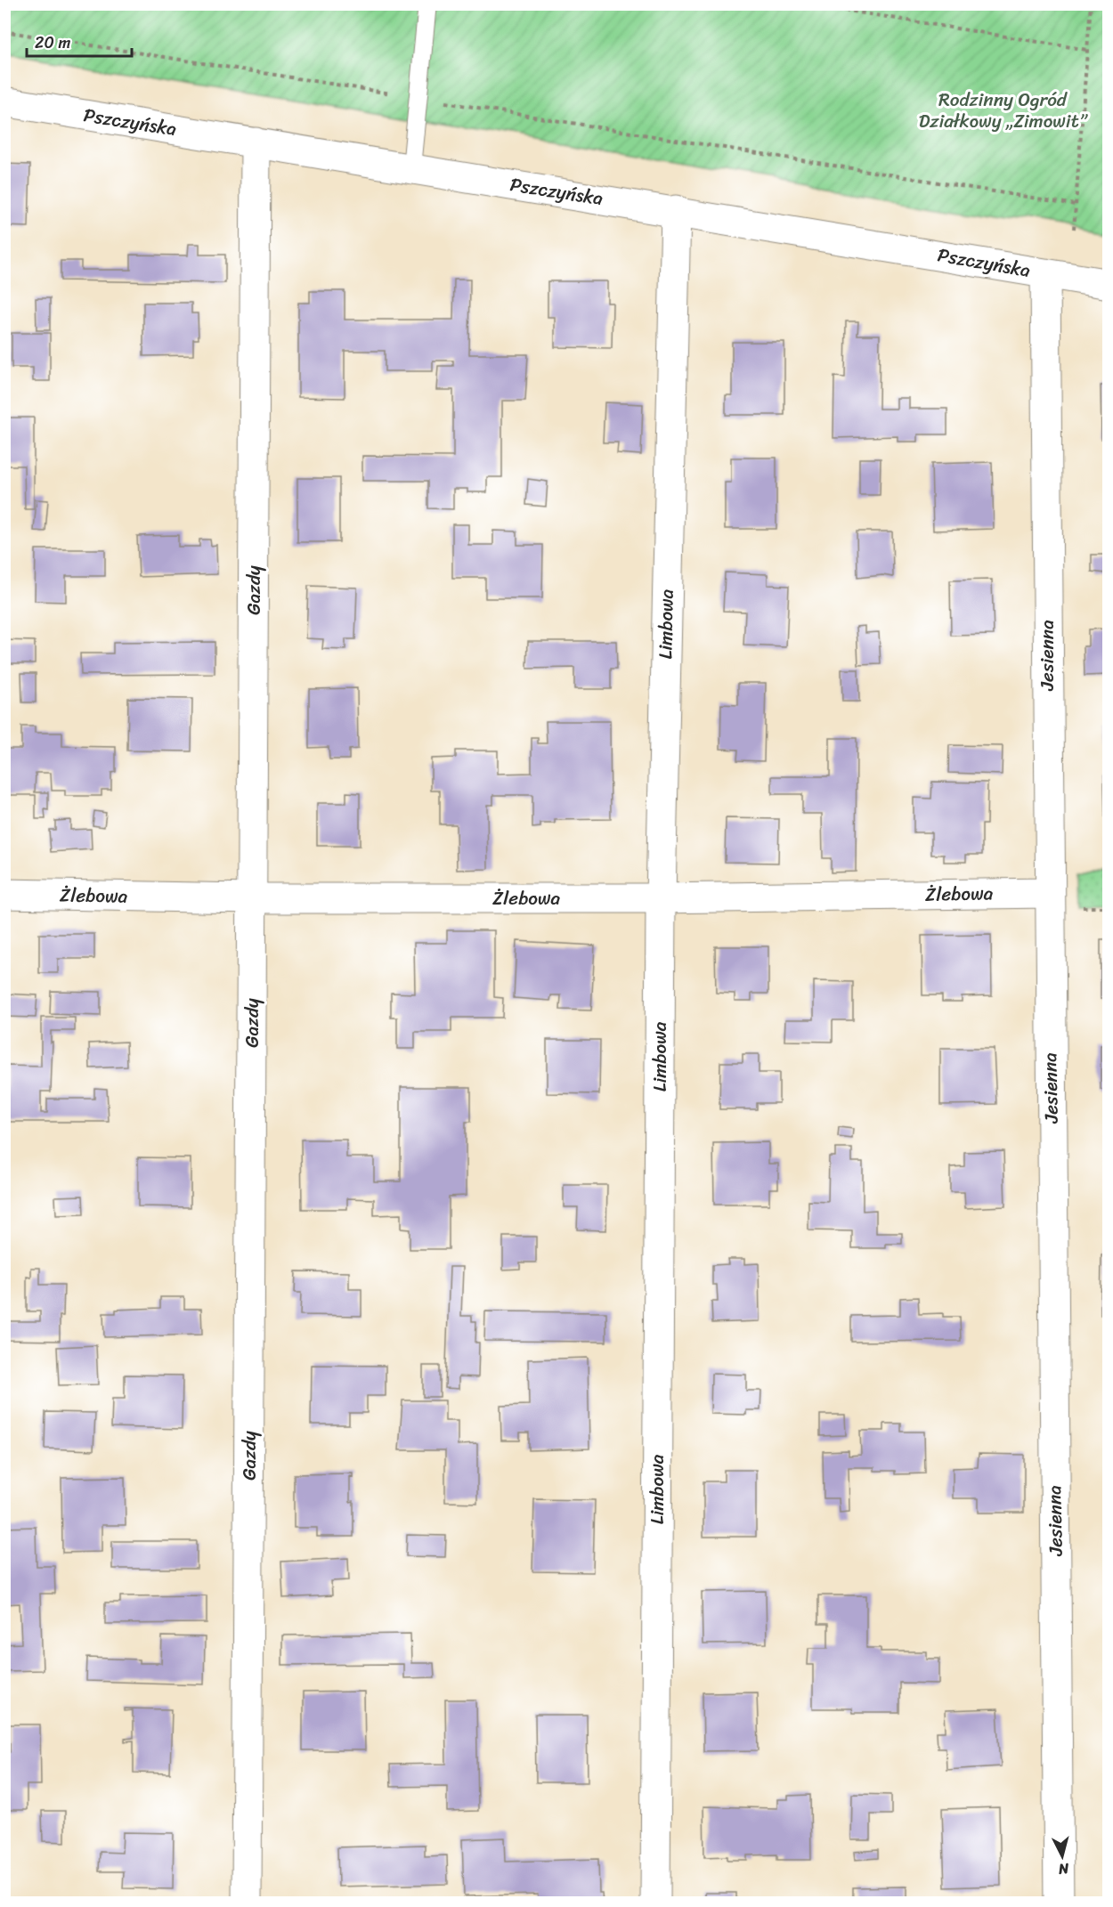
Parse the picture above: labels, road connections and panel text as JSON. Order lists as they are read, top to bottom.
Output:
{
  "streets": {
    "street": [
      "Pszczyńska",
      "Gazdy",
      "Limbowa",
      "Jesienna",
      "Żlebowa"
    ]
  },
  "crossings": [
    ["Pszczyńska", "Gazdy"],
    ["Pszczyńska", "Limbowa"],
    ["Pszczyńska", "Jesienna"],
    ["Gazdy", "Żlebowa"],
    ["Limbowa", "Żlebowa"],
    ["Jesienna", "Żlebowa"]
  ],
  "parks": ["Rodzinny Ogród Działkowy „Zimowit”"],
  "scale_bar": "20 m",
  "north": "bottom"
}
